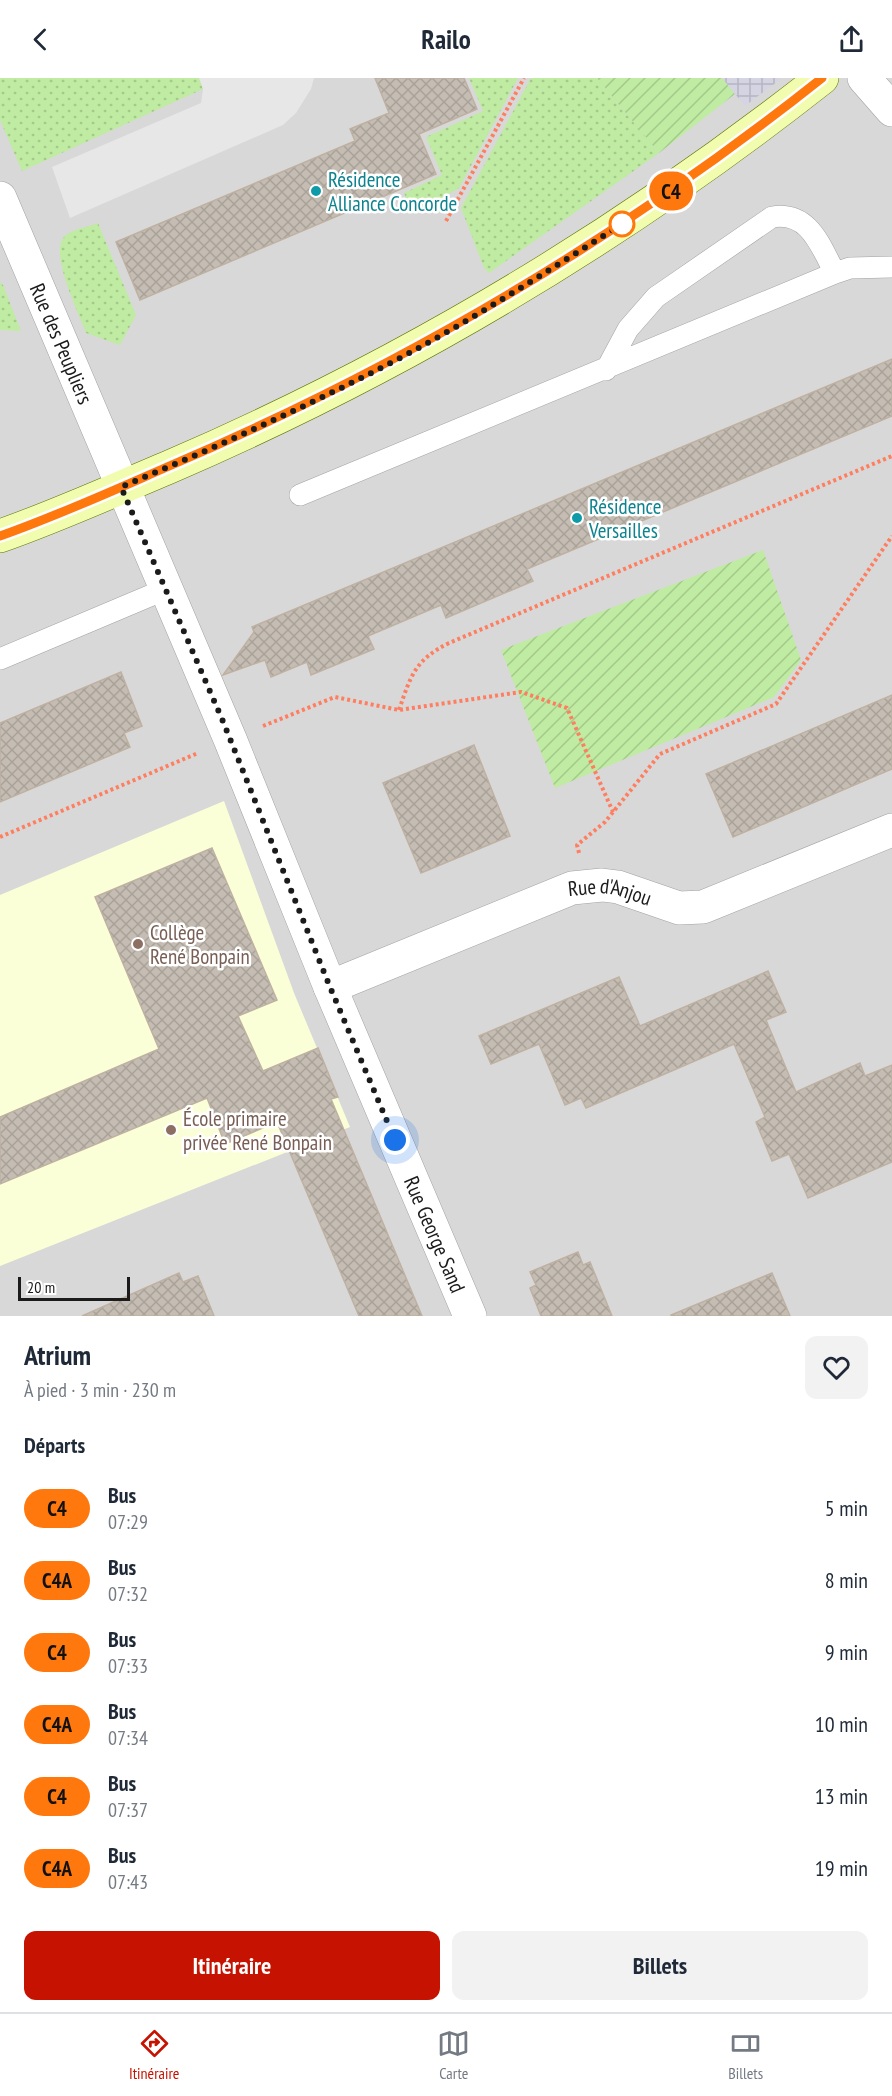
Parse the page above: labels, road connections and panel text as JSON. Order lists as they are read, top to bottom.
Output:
{
  "streets": {
    "street": ["Rue des Peupliers", "Rue d'Anjou", "Rue George Sand"]
  },
  "crossings": [
    ["Rue des Peupliers", "Rue George Sand"],
    ["Rue d'Anjou", "Rue George Sand"]
  ],
  "places": [
    "Résidence Alliance Concorde",
    "Résidence Versailles",
    "Collège René Bonpain",
    "École primaire privée René Bonpain"
  ],
  "lines": ["bus line C4"],
  "scale_bar": "20 m",
  "page": {
    "header": "Railo",
    "on_map": "C4",
    "scale": "20 m",
    "heading": [
      ["Atrium", "À pied · 3 min · 230 m"],
      "Départs"
    ],
    "list": [
      {
        "mark": "C4",
        "name": "Bus",
        "note": "07:29",
        "value": "5 min"
      },
      {
        "mark": "C4A",
        "name": "Bus",
        "note": "07:32",
        "value": "8 min"
      },
      {
        "mark": "C4",
        "name": "Bus",
        "note": "07:33",
        "value": "9 min"
      },
      {
        "mark": "C4A",
        "name": "Bus",
        "note": "07:34",
        "value": "10 min"
      },
      {
        "mark": "C4",
        "name": "Bus",
        "note": "07:37",
        "value": "13 min"
      },
      {
        "mark": "C4A",
        "name": "Bus",
        "note": "07:43",
        "value": "19 min"
      }
    ],
    "buttons": ["Itinéraire", "Billets"],
    "tabs": ["Itinéraire", "Carte", "Billets"]
  }
}
